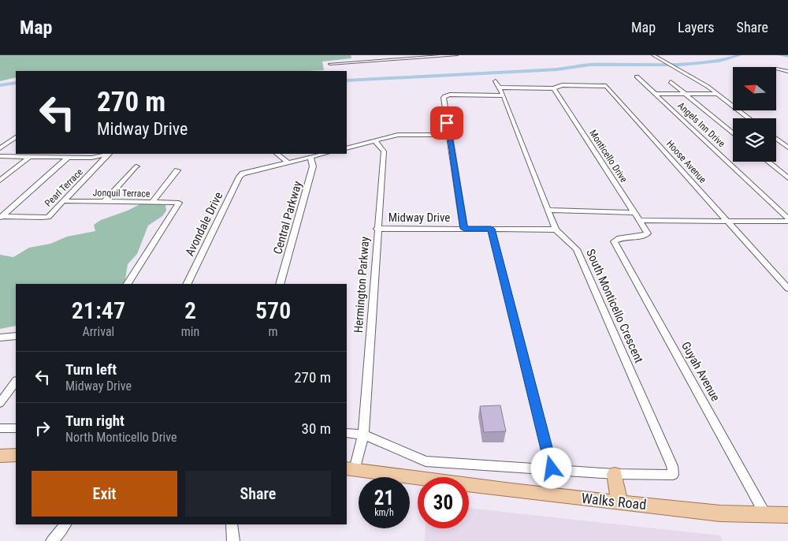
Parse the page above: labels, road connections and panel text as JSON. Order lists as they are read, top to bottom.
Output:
{
  "streets": {
    "main road": ["Walks Road"],
    "street": [
      "Angels Inn Drive",
      "Monticello Drive",
      "Hoose Avenue",
      "Pearl Terrace",
      "Jonquil Terrace",
      "Central Parkway",
      "Midway Drive",
      "Avondale Drive",
      "Hermington Parkway",
      "South Monticello Crescent",
      "Guyah Avenue"
    ]
  },
  "crossings": [
    ["Monticello Drive", "Hoose Avenue"],
    ["Monticello Drive", "South Monticello Crescent"],
    ["Monticello Drive", "Guyah Avenue"],
    ["Hoose Avenue", "South Monticello Crescent"],
    ["Pearl Terrace", "Jonquil Terrace"],
    ["Midway Drive", "Hermington Parkway"],
    ["Midway Drive", "South Monticello Crescent"],
    ["Hermington Parkway", "Walks Road"],
    ["Guyah Avenue", "Walks Road"]
  ],
  "north": "left",
  "page": {
    "header": "Map",
    "nav": ["Map", "Layers", "Share"],
    "turn": ["270 m", "Midway Drive"],
    "eta": [
      "21:47",
      "Arrival",
      "2",
      "min",
      "570",
      "m"
    ],
    "list": [
      {
        "name": "Turn left",
        "note": "Midway Drive",
        "value": "270 m"
      },
      {
        "name": "Turn right",
        "note": "North Monticello Drive",
        "value": "30 m"
      }
    ],
    "buttons": ["Exit", "Share"],
    "speed": "21 km/h",
    "limit": "30"
  }
}
